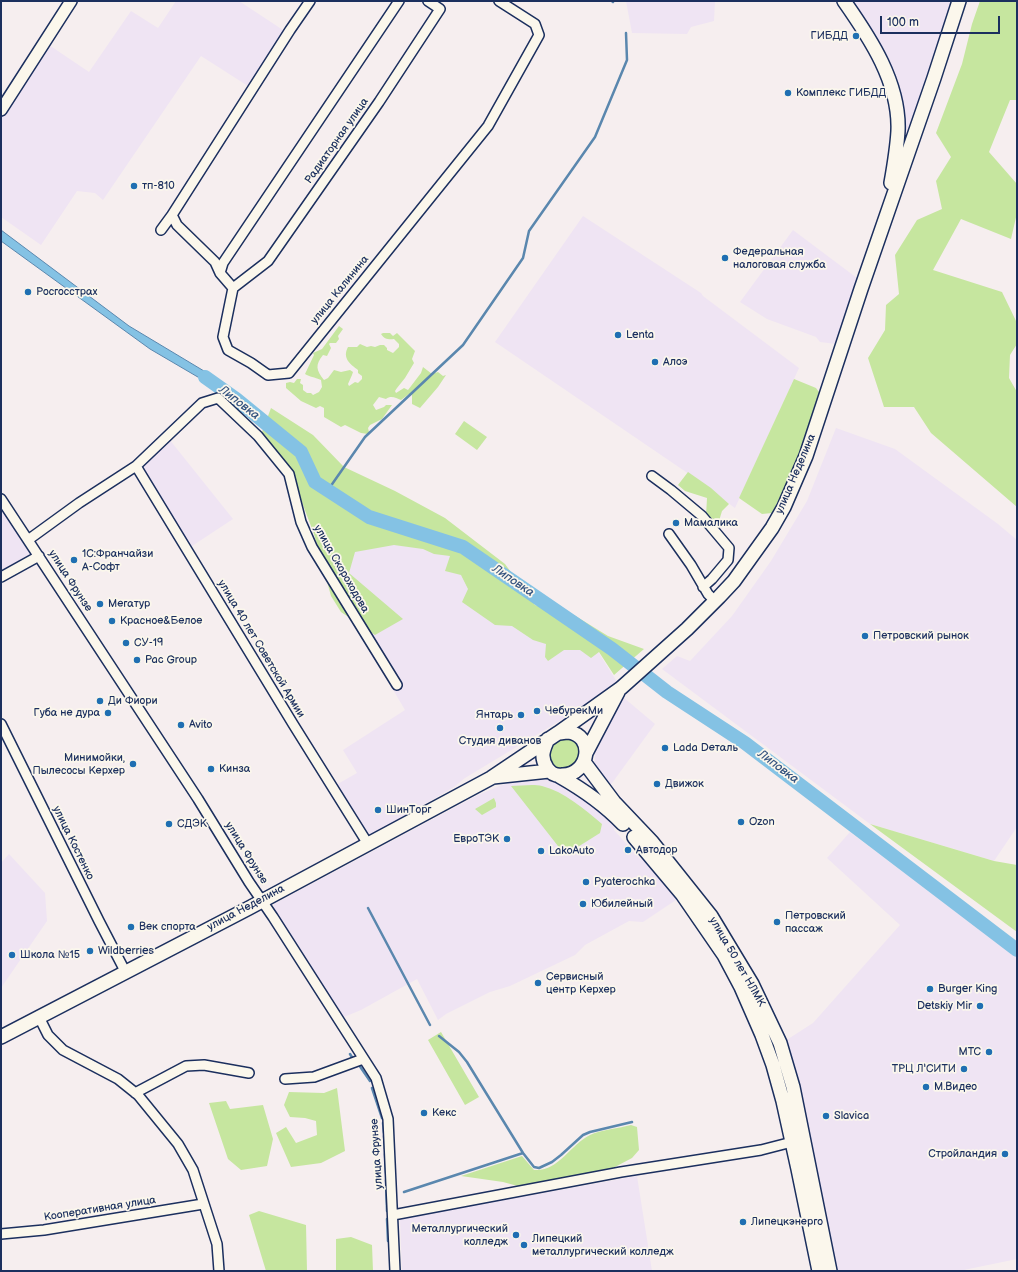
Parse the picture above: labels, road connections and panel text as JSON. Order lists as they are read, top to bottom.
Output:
{
  "streets": {
    "main road": ["улица Неделина", "улица 50 лет НЛМК"],
    "street": [
      "Радиаторная улица",
      "улица Калинина",
      "улица Скороходова",
      "улица Фрунзе",
      "улица 40 лет Советской Армии",
      "улица Костенко",
      "Кооперативная улица"
    ]
  },
  "crossings": [
    ["Радиаторная улица", "улица Калинина"],
    ["улица Неделина", "улица Фрунзе"],
    ["улица Неделина", "улица 40 лет Советской Армии"],
    ["улица Неделина", "улица Костенко"],
    ["улица Неделина", "улица 50 лет НЛМК"],
    ["улица Скороходова", "улица 40 лет Советской Армии"]
  ],
  "water": ["Липовка"],
  "places": [
    "ГИБДД",
    "Комплекс ГИБДД",
    "тп-810",
    "Федеральная налоговая служба",
    "Росгосстрах",
    "Lenta",
    "Алоэ",
    "Мамалика",
    "1С:Франчайзи А-Софт",
    "Мегатур",
    "Красное&Белое",
    "Петровский рынок",
    "СУ-19",
    "Pac Group",
    "Ди Фиори",
    "ЧебурекМи",
    "Губа не дура",
    "Янтарь",
    "Avito",
    "Студия диванов",
    "Lada Dеталь",
    "Минимойки, Пылесосы Керхер",
    "Кинза",
    "Движок",
    "ШинТорг",
    "Ozon",
    "СДЭК",
    "ЕвроТЭК",
    "Автодор",
    "LakoAuto",
    "Pyaterochka",
    "Юбилейный",
    "Петровский пассаж",
    "Век спорта",
    "Wildberries",
    "Школа №15",
    "Сервисный центр Керхер",
    "Burger King",
    "Detskiy Mir",
    "МТС",
    "ТРЦ Л'СИТИ",
    "М.Видео",
    "Кекс",
    "Slavica",
    "Стройландия",
    "Липецкэнерго",
    "Металлургический колледж",
    "Липецкий металлургический колледж"
  ],
  "scale_bar": "100 m"
}
